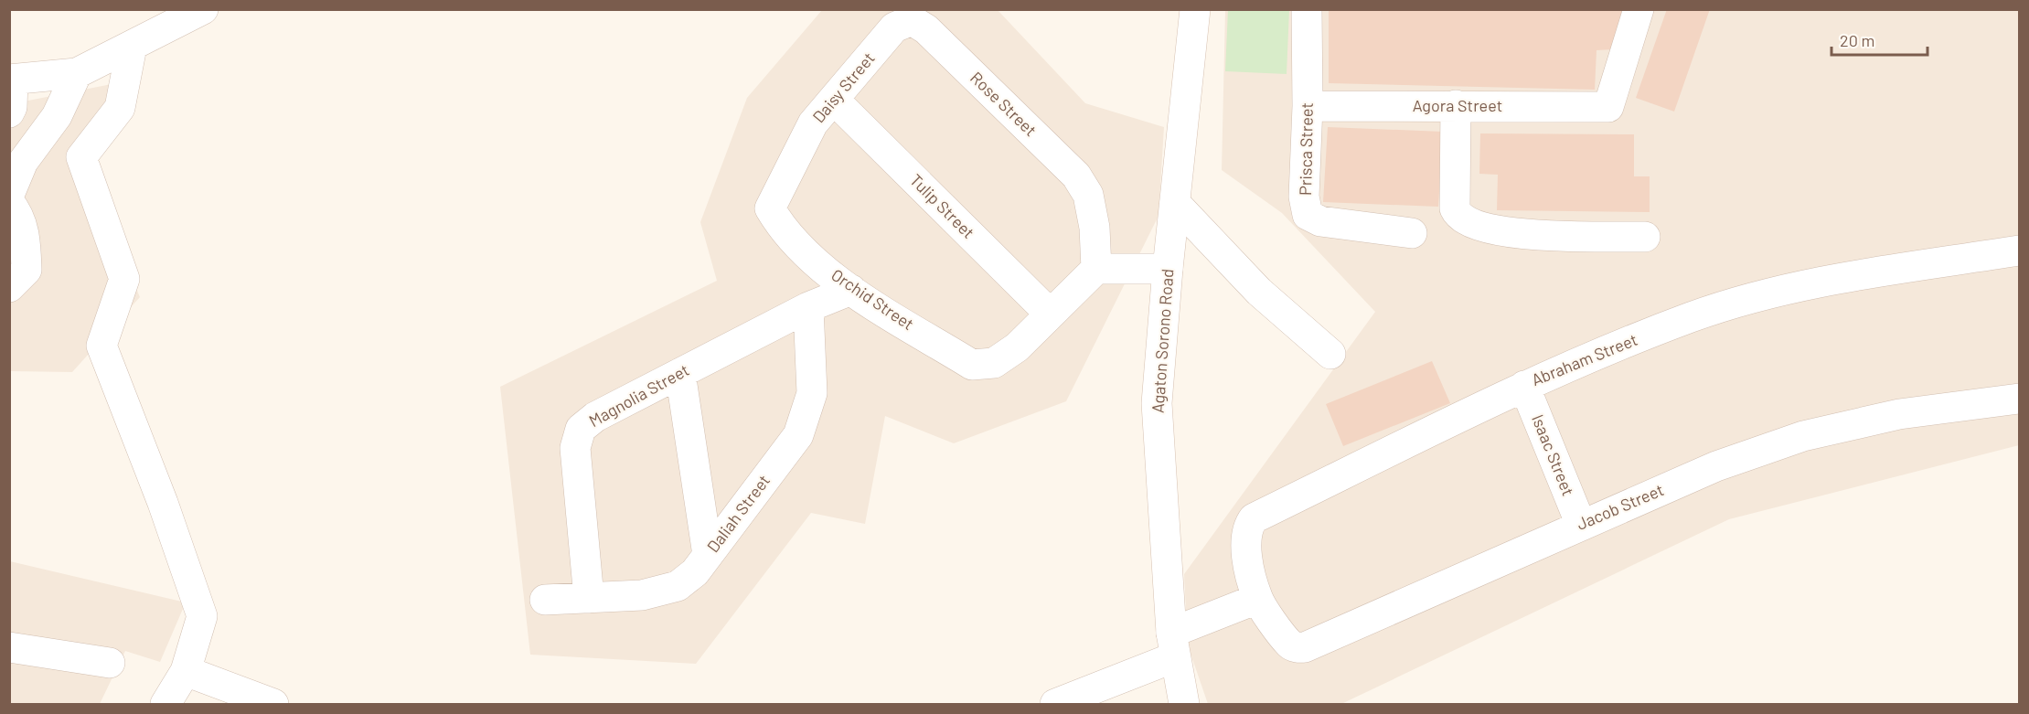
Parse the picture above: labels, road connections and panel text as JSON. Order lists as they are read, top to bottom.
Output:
{
  "streets": {
    "street": [
      "Daisy Street",
      "Rose Street",
      "Agora Street",
      "Prisca Street",
      "Tulip Street",
      "Orchid Street",
      "Agaton Sorono Road",
      "Abraham Street",
      "Magnolia Street",
      "Isaac Street",
      "Jacob Street",
      "Daliah Street"
    ]
  },
  "crossings": [
    ["Daisy Street", "Rose Street"],
    ["Daisy Street", "Tulip Street"],
    ["Daisy Street", "Orchid Street"],
    ["Agora Street", "Prisca Street"],
    ["Tulip Street", "Orchid Street"],
    ["Orchid Street", "Magnolia Street"],
    ["Abraham Street", "Isaac Street"],
    ["Abraham Street", "Jacob Street"],
    ["Magnolia Street", "Daliah Street"],
    ["Isaac Street", "Jacob Street"]
  ],
  "scale_bar": "20 m"
}
